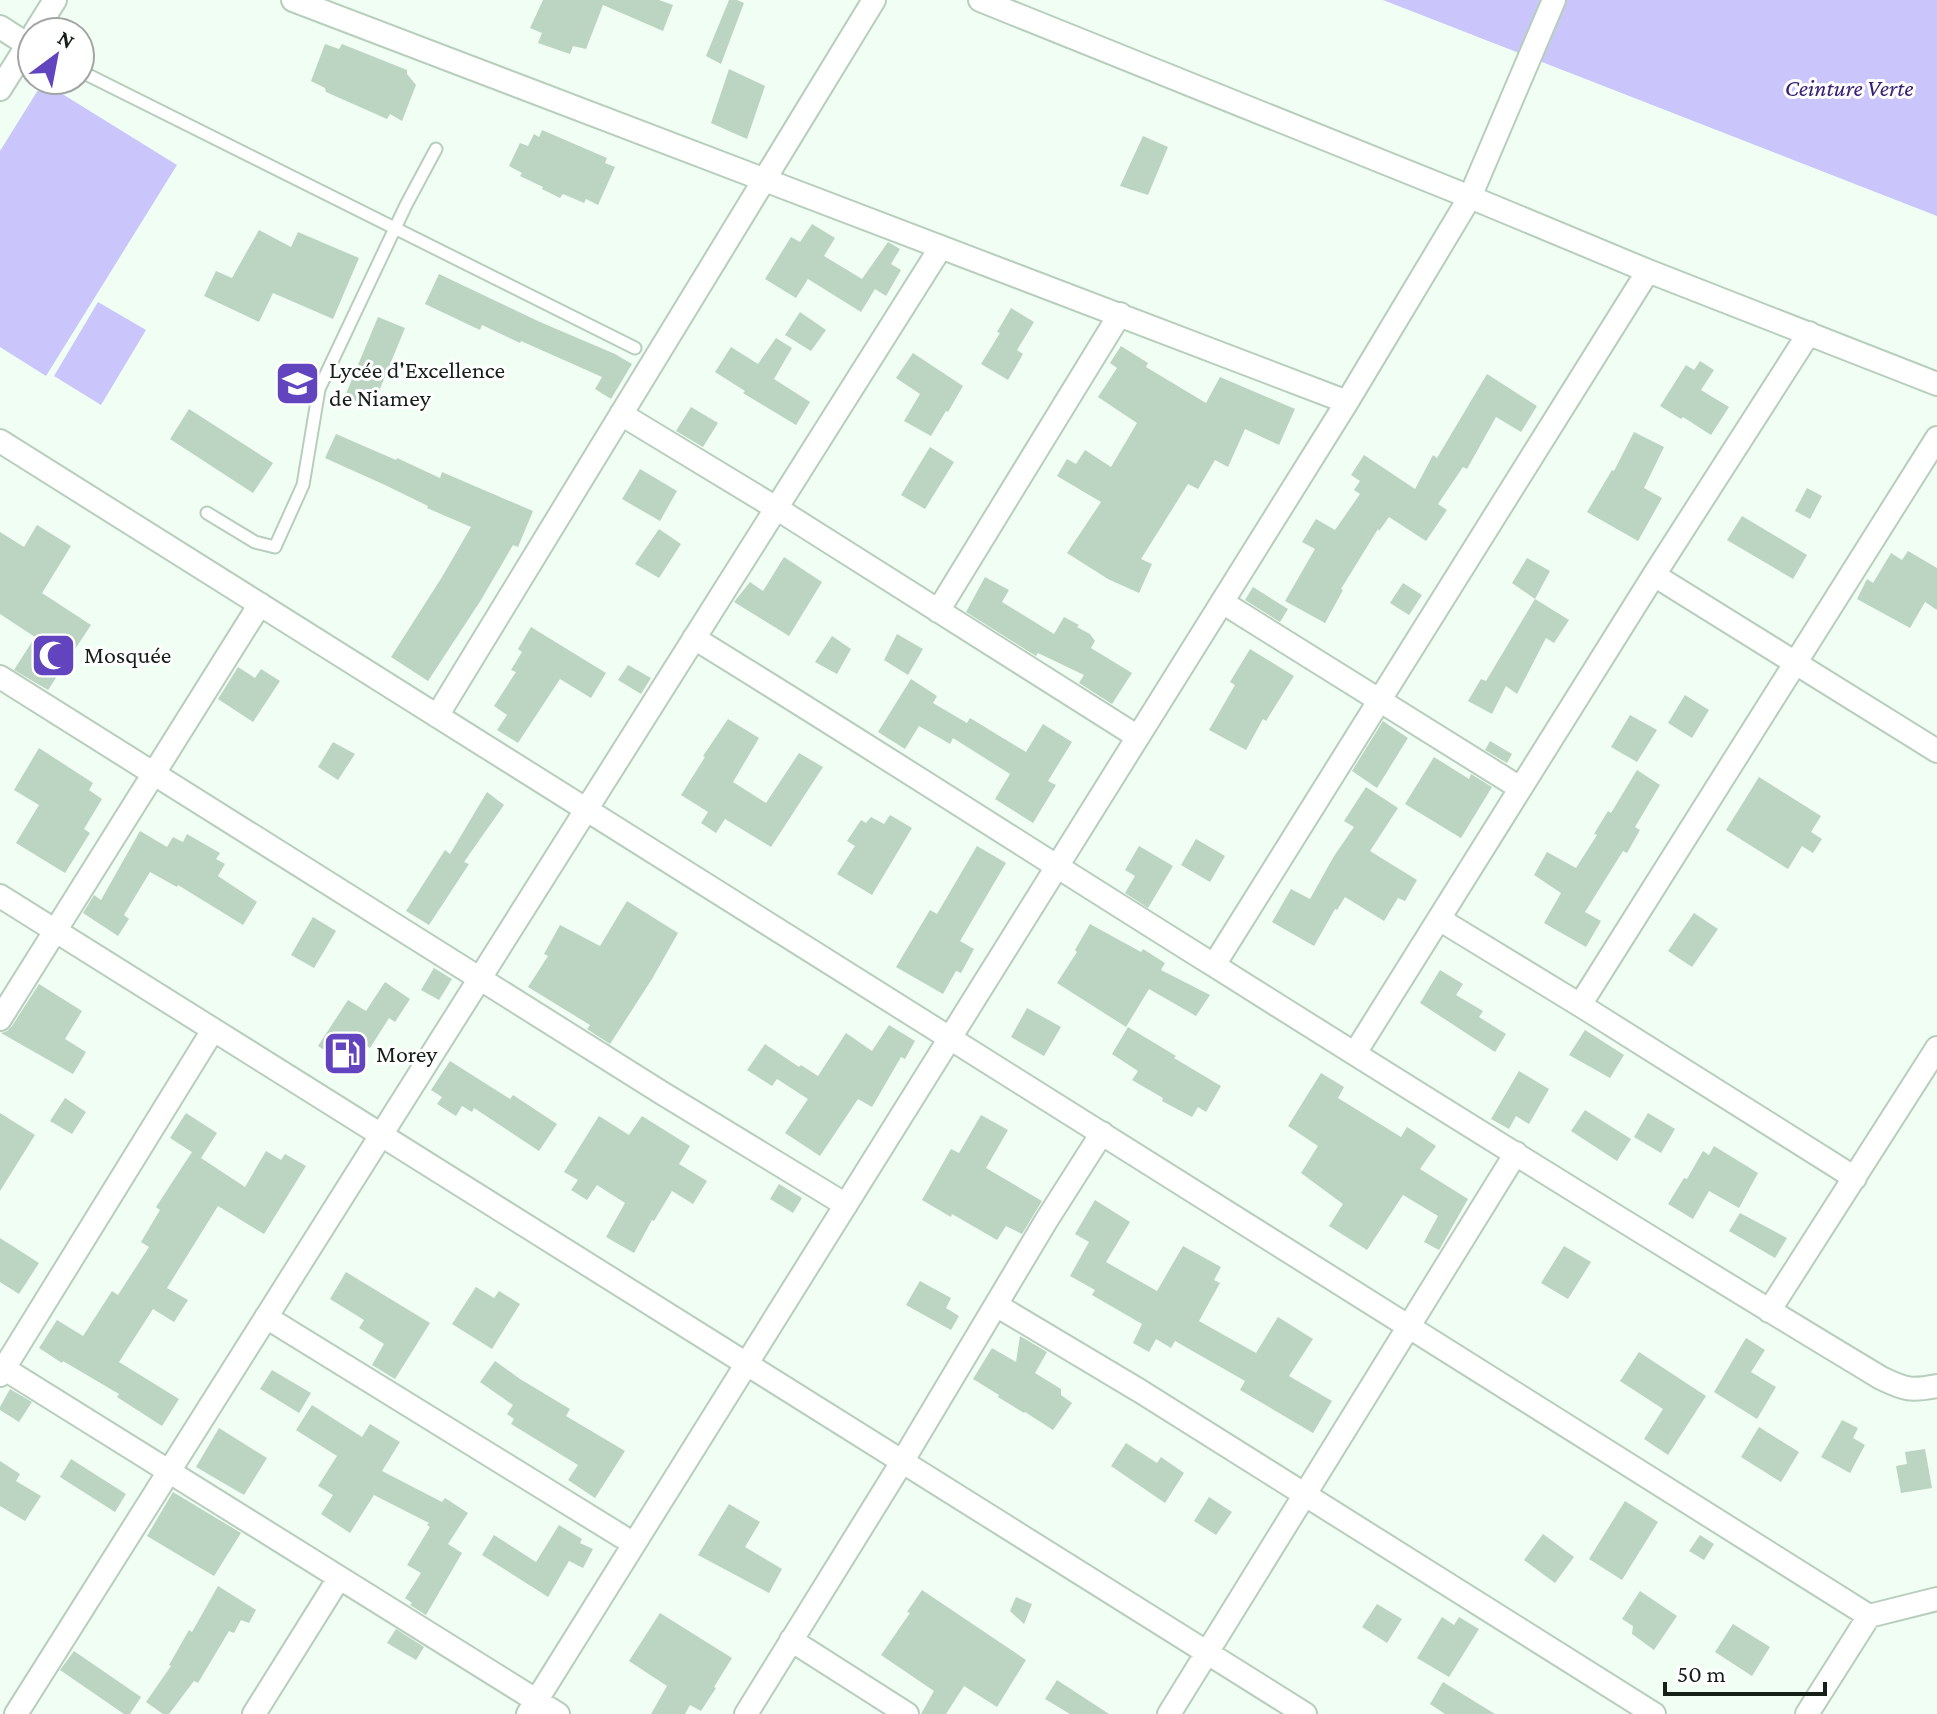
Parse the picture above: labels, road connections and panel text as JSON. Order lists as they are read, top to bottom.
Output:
{
  "parks": ["Ceinture Verte"],
  "places": {
    "school or university": ["Lycée d'Excellence de Niamey"],
    "mosque": ["Mosquée"],
    "fuel station": ["Morey"]
  },
  "scale_bar": "50 m",
  "north": "top right"
}
